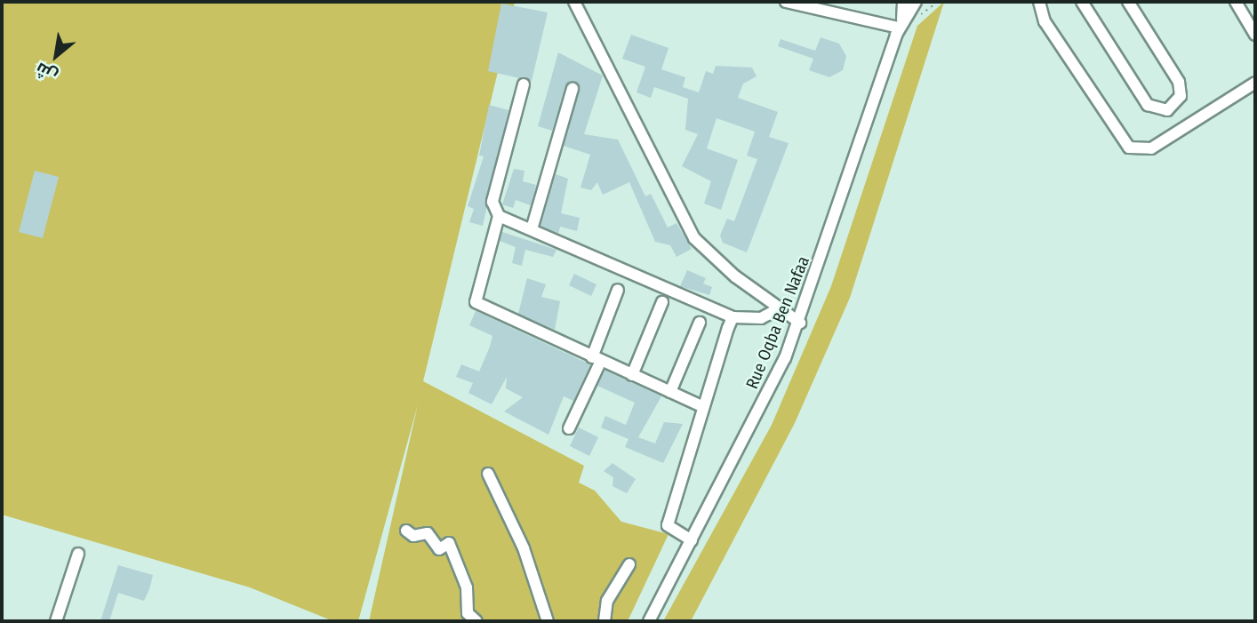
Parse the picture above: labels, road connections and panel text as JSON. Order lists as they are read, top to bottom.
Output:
{
  "streets": {
    "street": ["Rue Oqba Ben Nafaa"]
  },
  "north": "bottom left"
}
